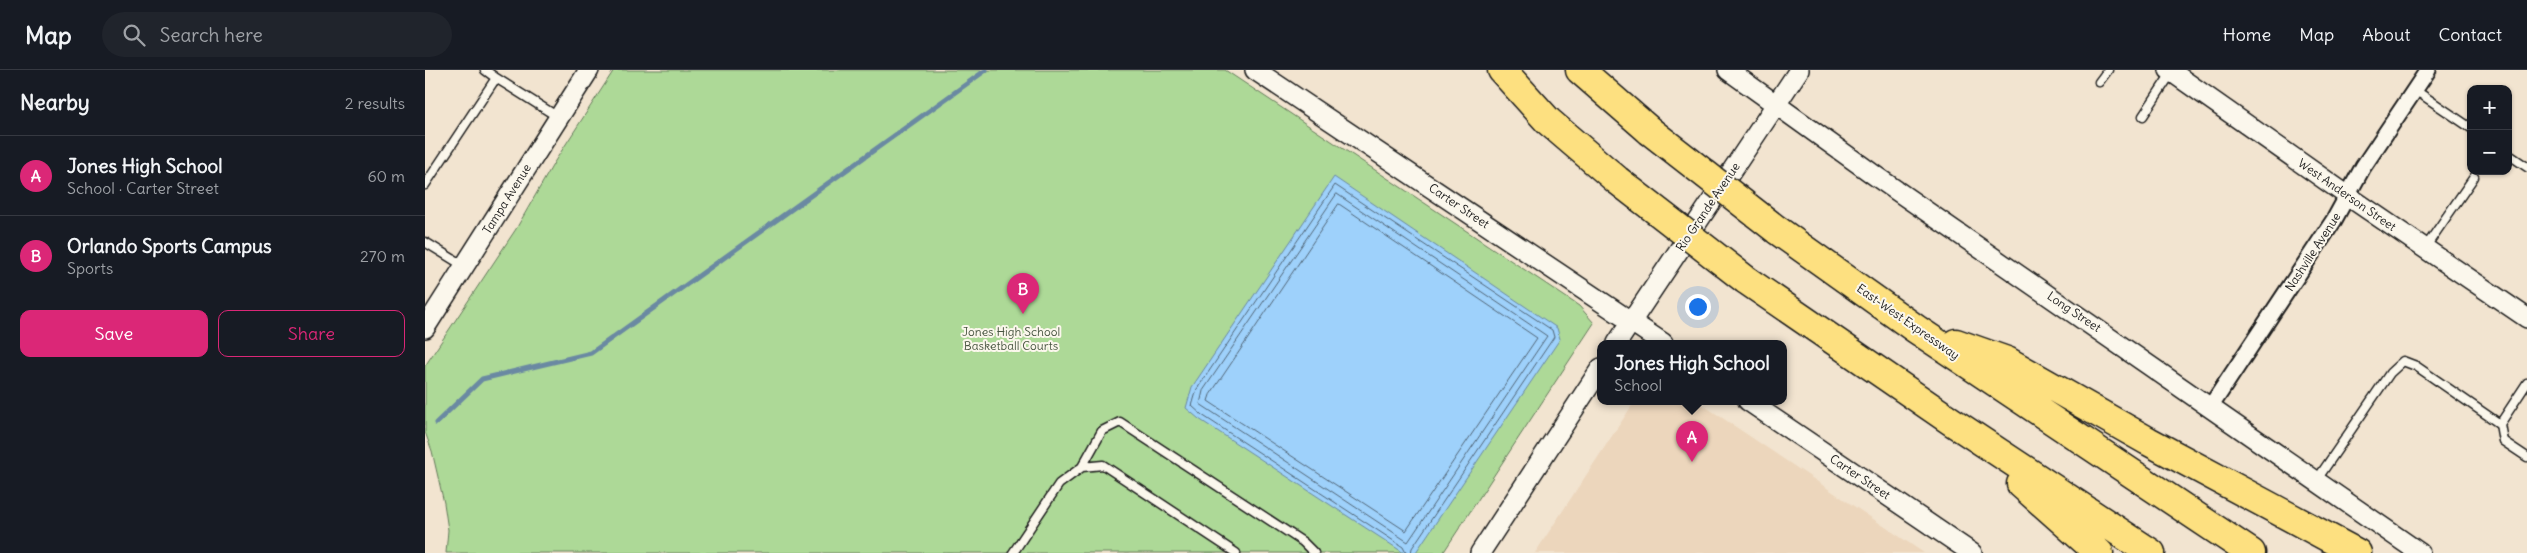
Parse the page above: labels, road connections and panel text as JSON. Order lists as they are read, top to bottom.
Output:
{
  "streets": {
    "highway": ["East-West Expressway"],
    "street": [
      "West Anderson Street",
      "Tampa Avenue",
      "Carter Street",
      "Rio Grande Avenue",
      "Nashville Avenue",
      "Long Street"
    ]
  },
  "crossings": [
    ["West Anderson Street", "Nashville Avenue"],
    ["Carter Street", "Rio Grande Avenue"],
    ["Rio Grande Avenue", "Long Street"],
    ["Nashville Avenue", "Long Street"]
  ],
  "parks": ["Jones High School Basketball Courts"],
  "page": {
    "header": "Map",
    "search": "Search here",
    "nav": [
      "Home",
      "Map",
      "About",
      "Contact"
    ],
    "heading": ["Nearby", "2 results"],
    "map_buttons": ["+", "−"],
    "list": [
      {
        "mark": "A",
        "name": "Jones High School",
        "note": "School · Carter Street",
        "value": "60 m"
      },
      {
        "mark": "B",
        "name": "Orlando Sports Campus",
        "note": "Sports",
        "value": "270 m"
      }
    ],
    "pins": ["B", "A"],
    "buttons": ["Save", "Share"],
    "popup": ["Jones High School", "School"]
  }
}
